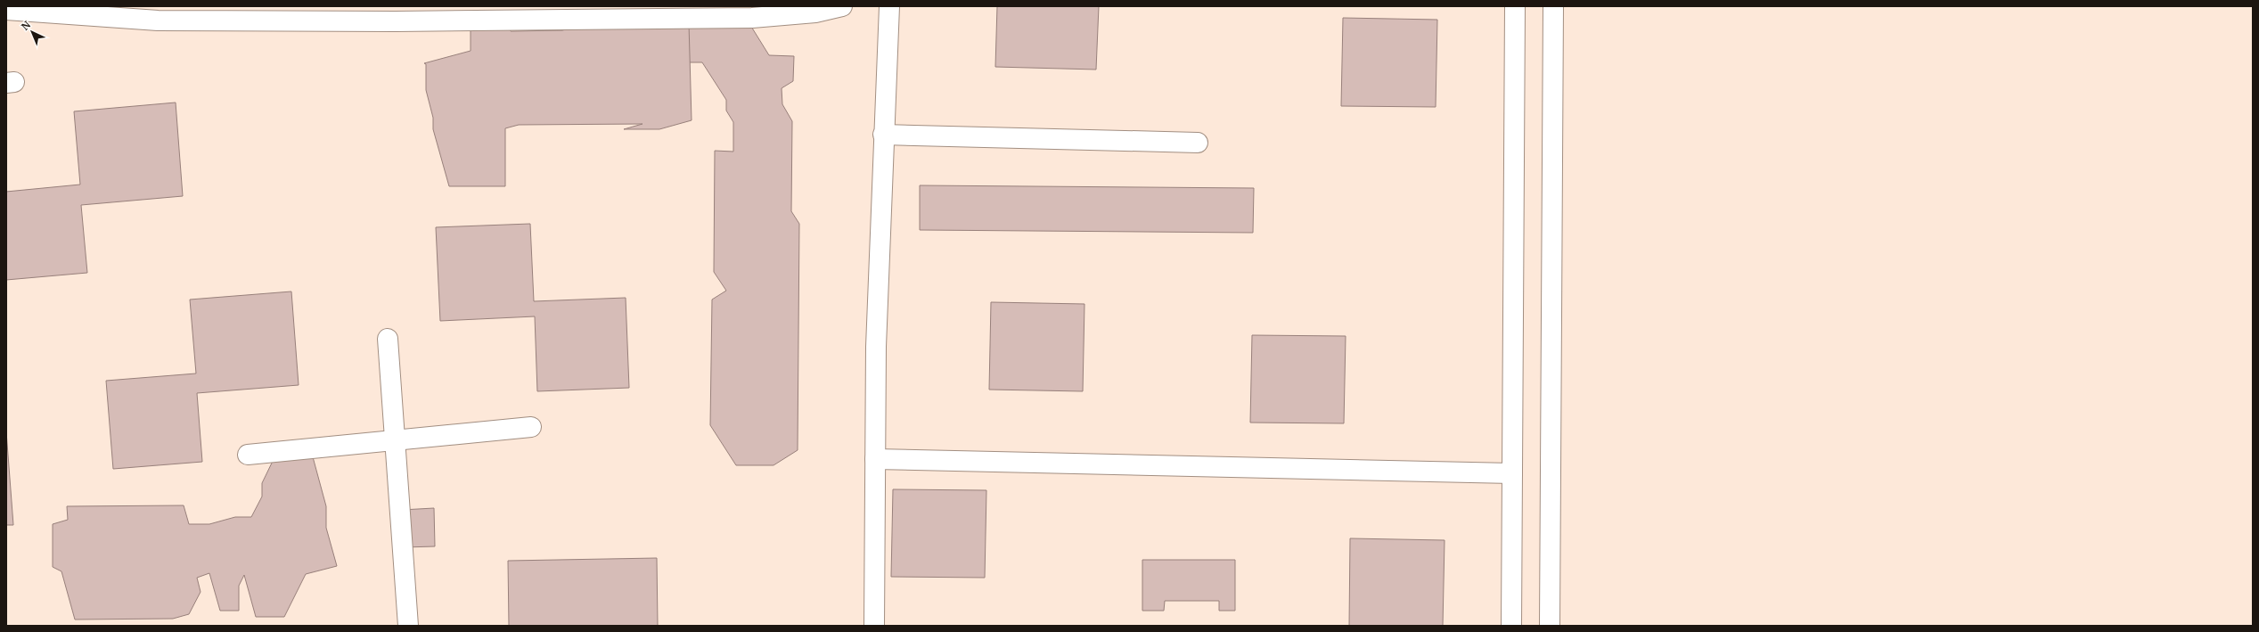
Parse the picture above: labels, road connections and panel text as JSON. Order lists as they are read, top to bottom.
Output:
{
  "north": "top left"
}
